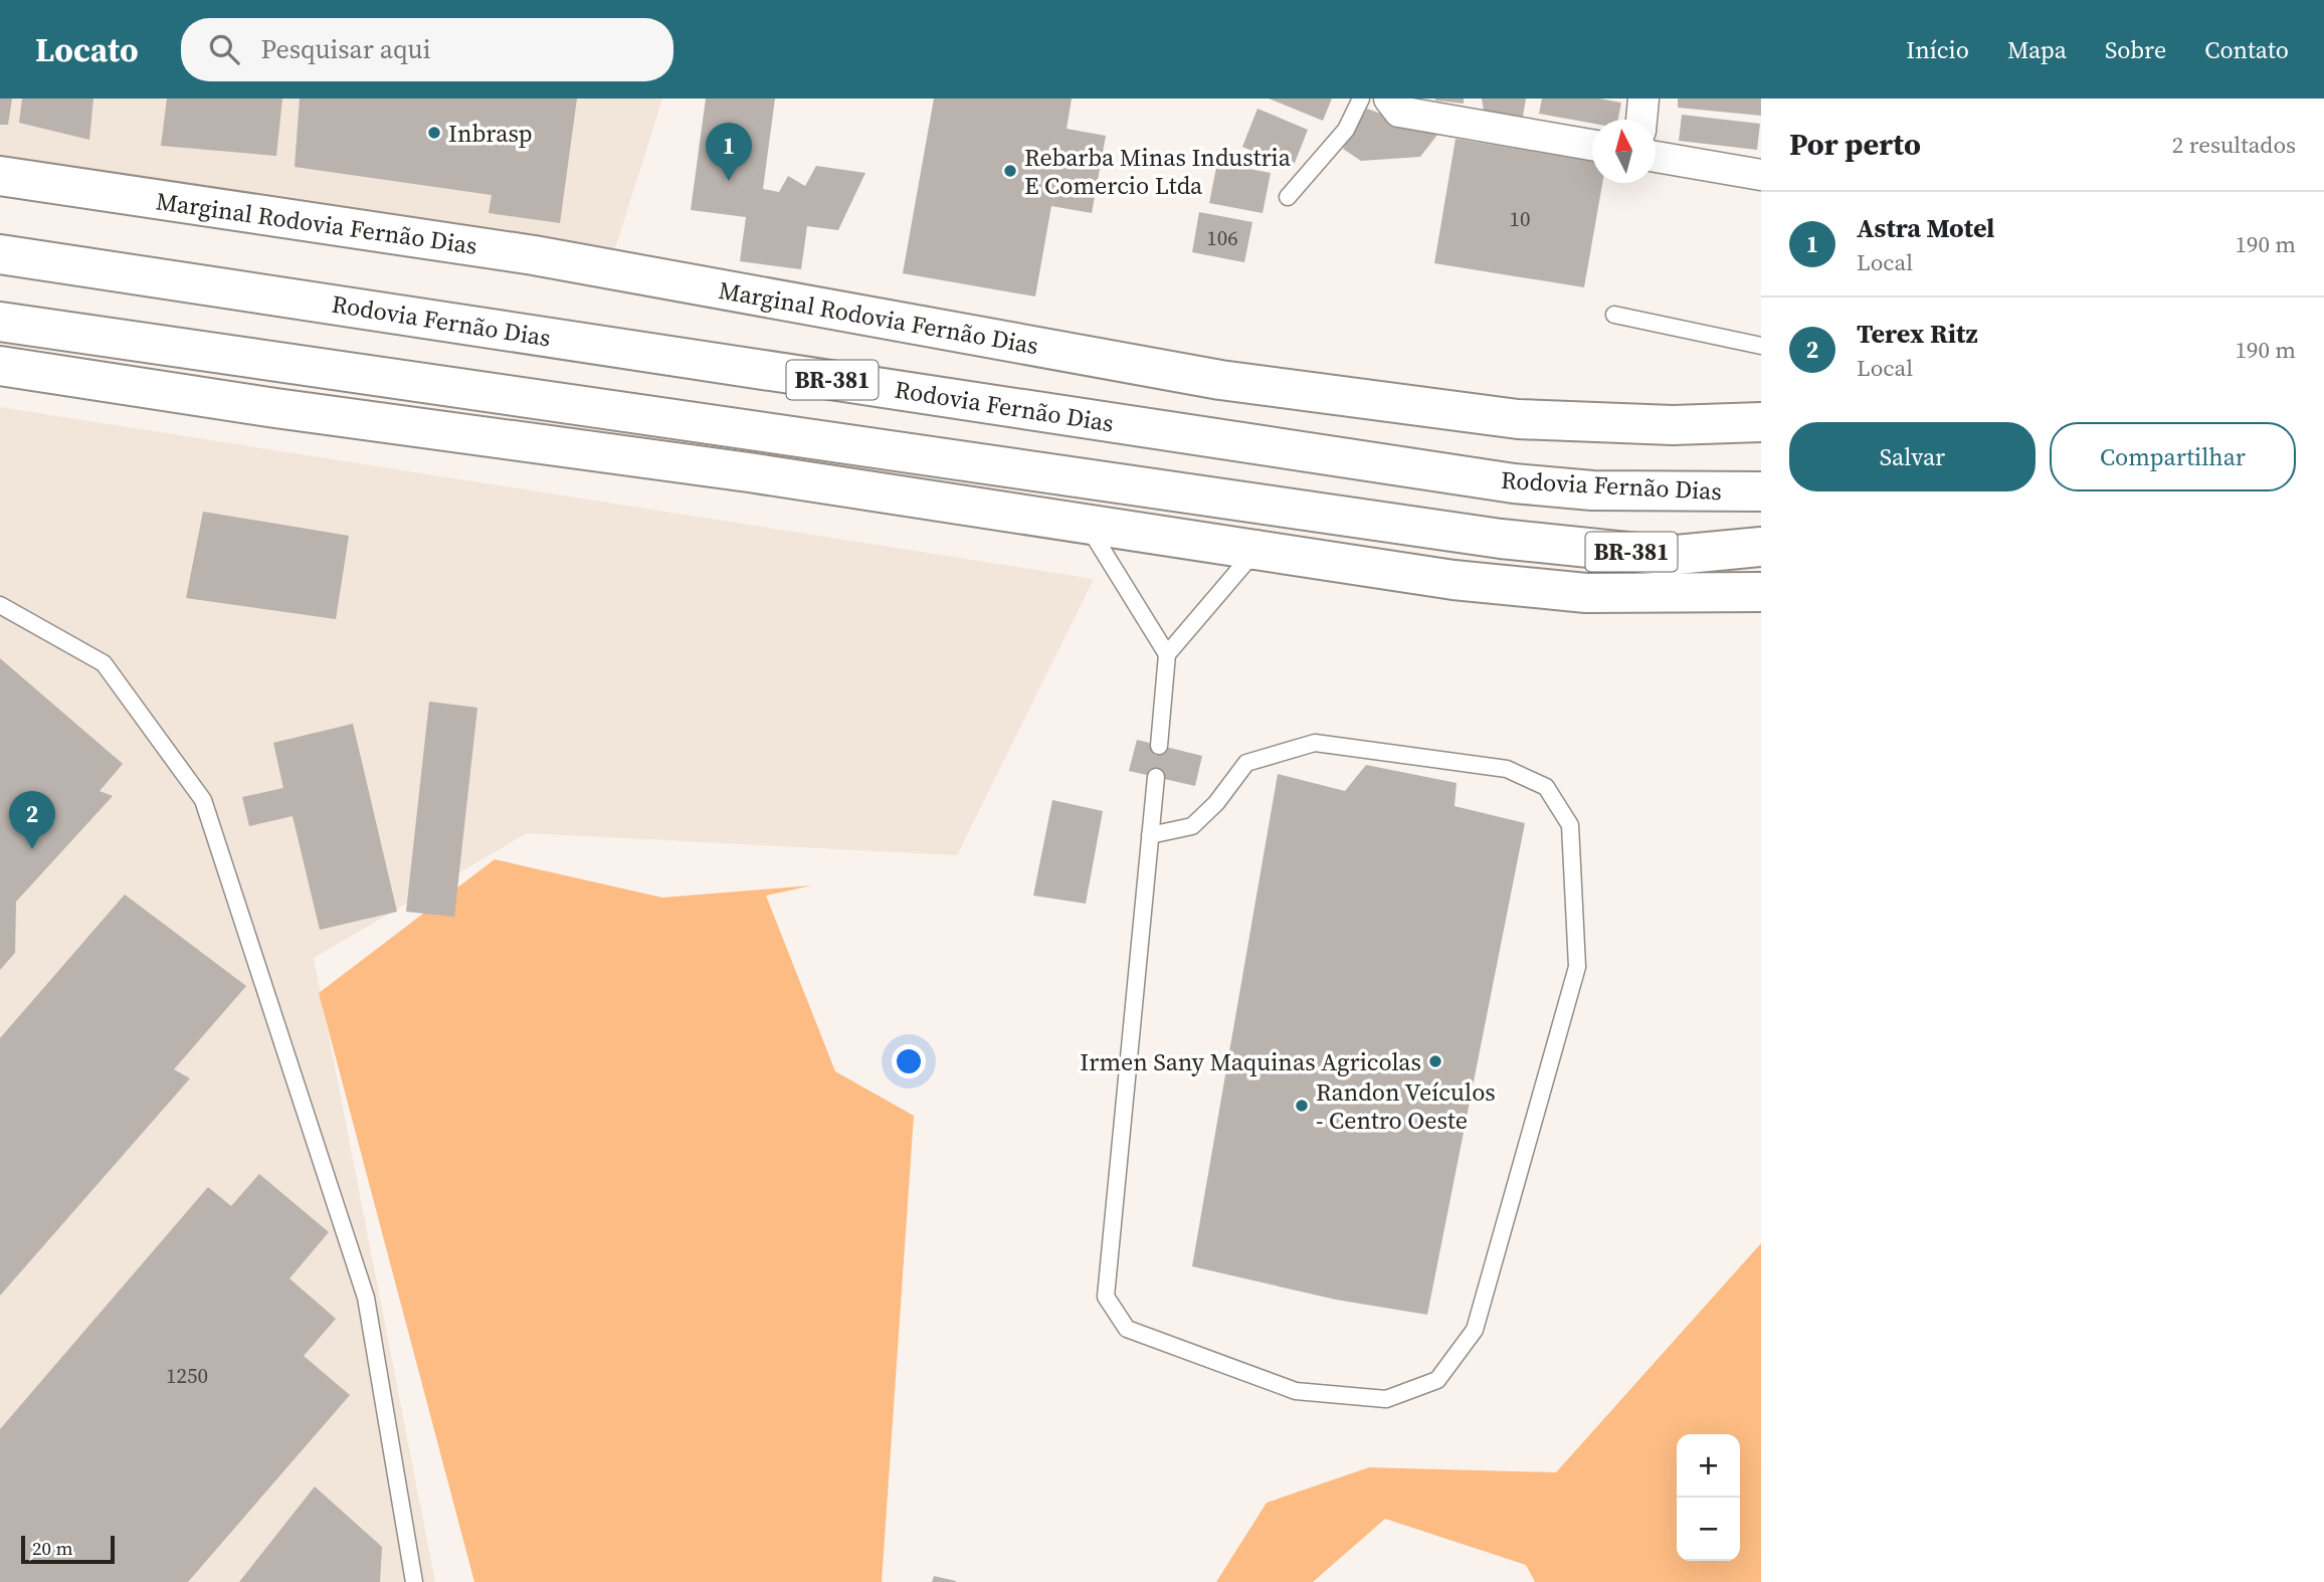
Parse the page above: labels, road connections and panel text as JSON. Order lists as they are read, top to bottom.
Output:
{
  "streets": {
    "main road": ["Marginal Rodovia Fernão Dias", "Rodovia Fernão Dias", "BR-381"]
  },
  "places": [
    "Inbrasp",
    "Rebarba Minas Industria E Comercio Ltda",
    "Irmen Sany Maquinas Agricolas",
    "Randon Veículos - Centro Oeste"
  ],
  "house_numbers": ["10", "106", "1250"],
  "scale_bar": "20 m",
  "north": "top",
  "page": {
    "header": "Locato",
    "search": "Pesquisar aqui",
    "nav": [
      "Início",
      "Mapa",
      "Sobre",
      "Contato"
    ],
    "heading": ["Por perto", "2 resultados"],
    "pins": ["1", "2"],
    "list": [
      {
        "mark": "1",
        "name": "Astra Motel",
        "note": "Local",
        "value": "190 m"
      },
      {
        "mark": "2",
        "name": "Terex Ritz",
        "note": "Local",
        "value": "190 m"
      }
    ],
    "buttons": ["Salvar", "Compartilhar"],
    "map_buttons": ["+", "−"],
    "scale": "20 m"
  }
}
